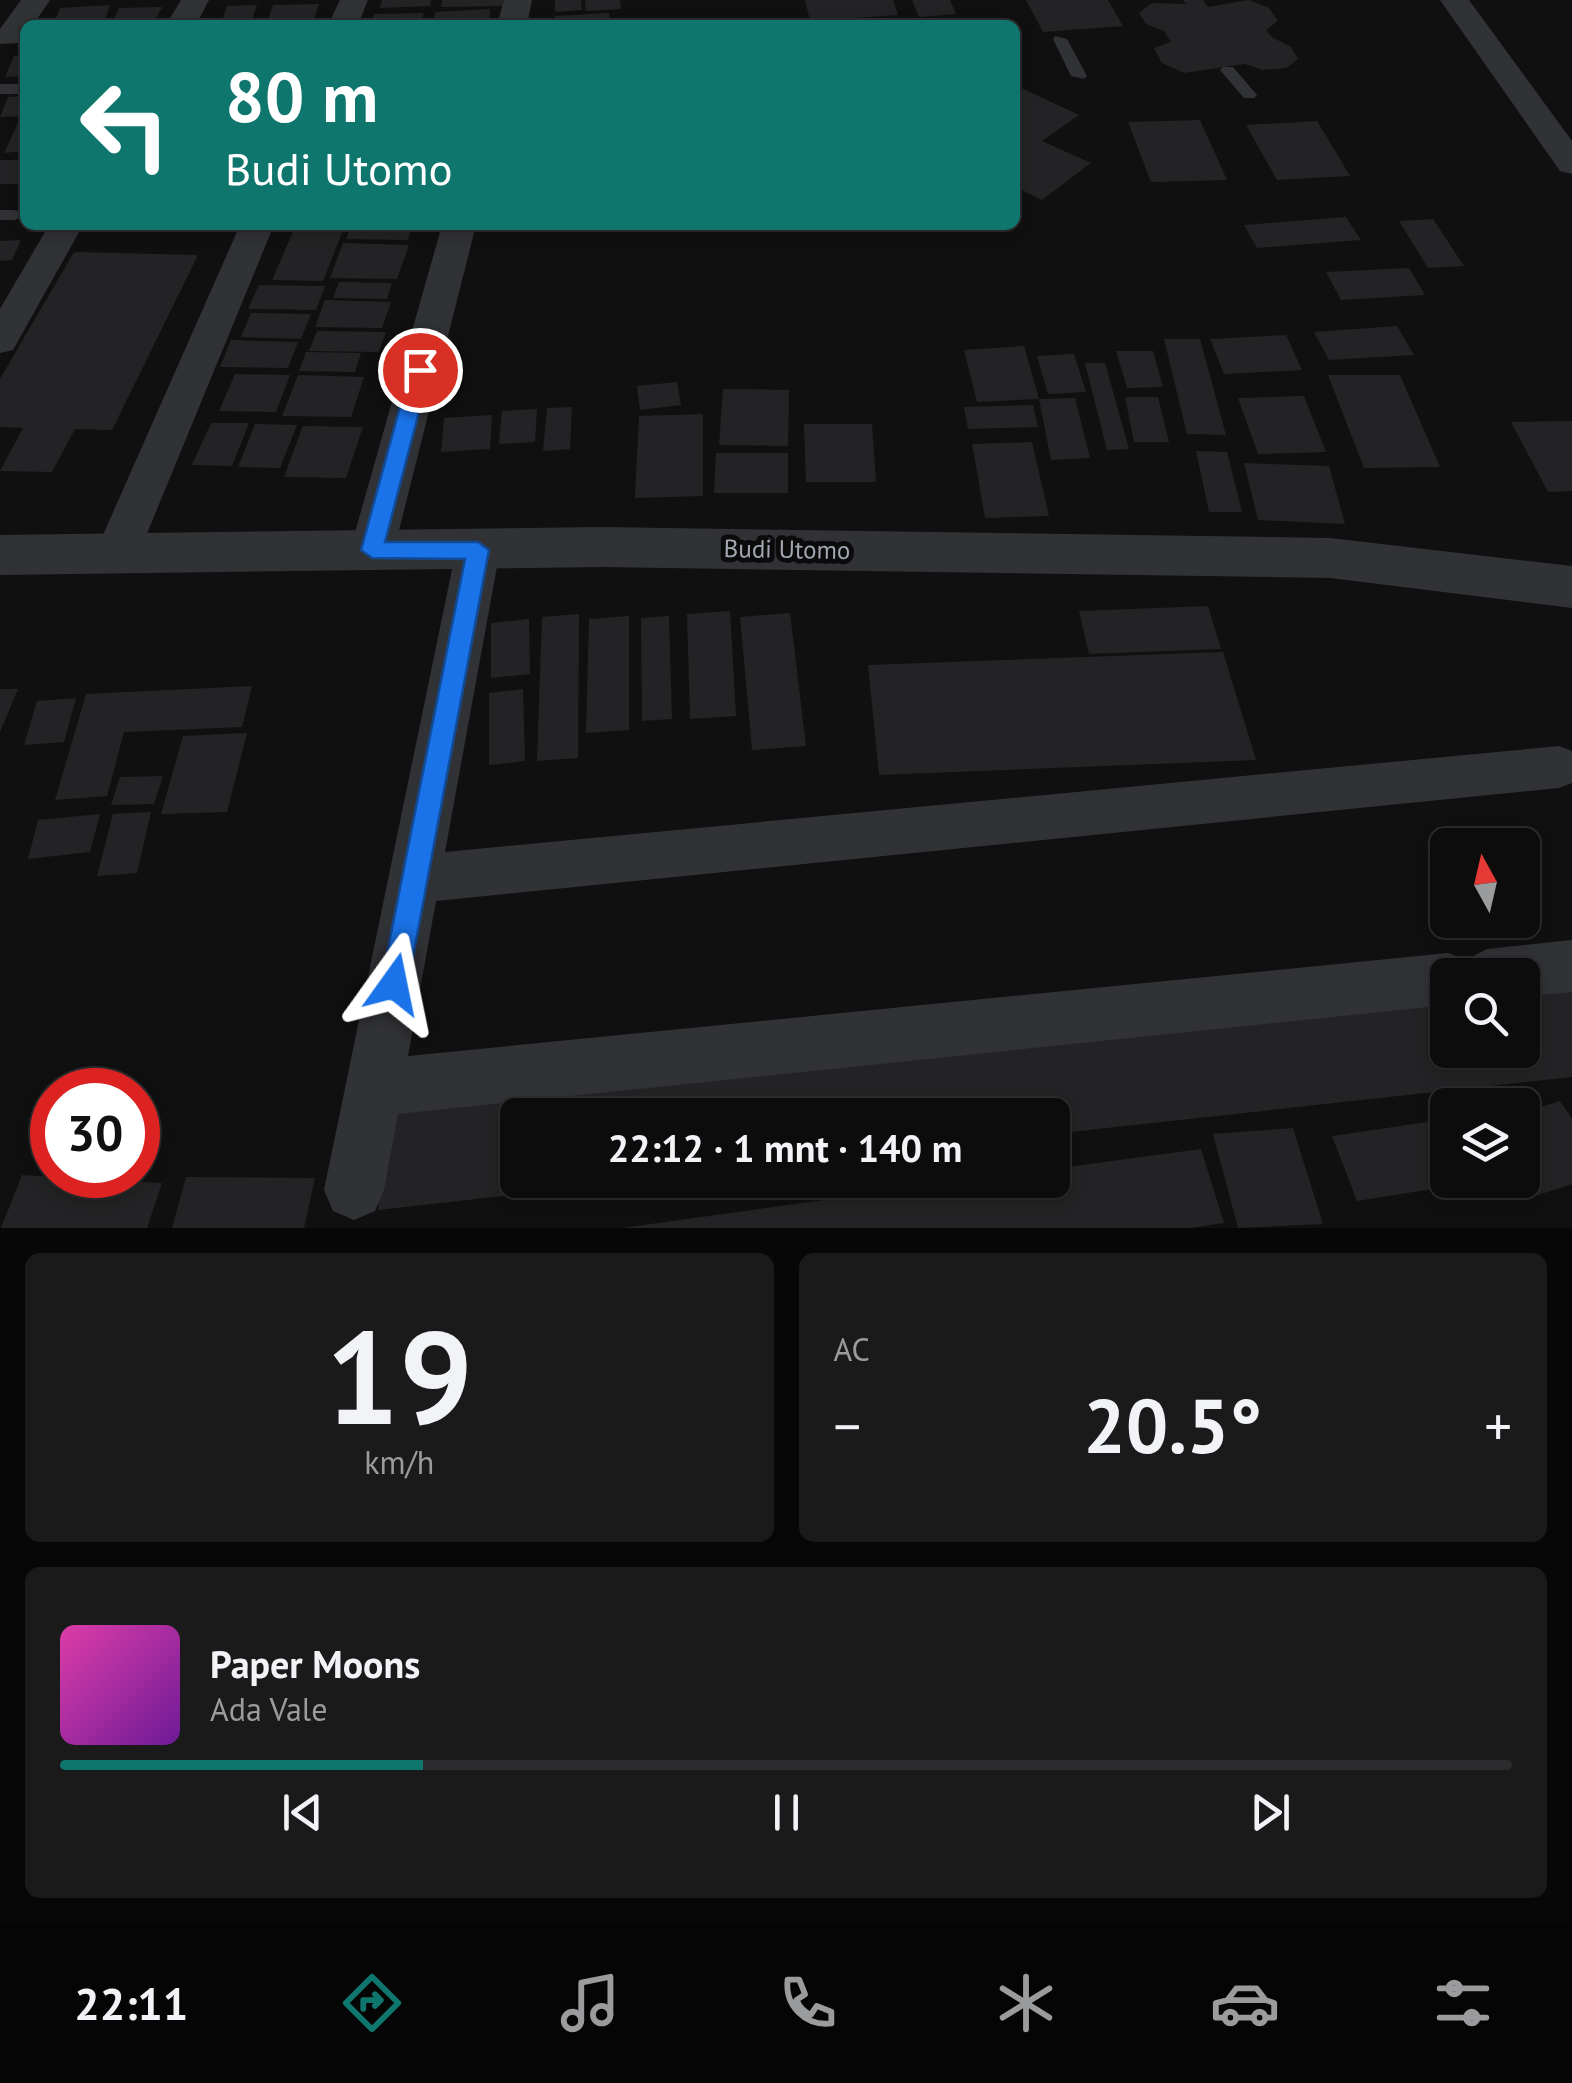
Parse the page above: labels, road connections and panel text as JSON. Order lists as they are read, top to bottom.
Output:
{
  "streets": {
    "street": ["Budi Utomo"]
  },
  "north": "top",
  "page": {
    "turn": ["80 m", "Budi Utomo"],
    "limit": "30",
    "trip": "22:12 · 1 mnt · 140 m",
    "tile": [
      ["19", "km/h"],
      "AC"
    ],
    "heat": ["−", "20.5°", "+"],
    "song": ["Paper Moons", "Ada Vale"],
    "tabs": "22:11"
  }
}
